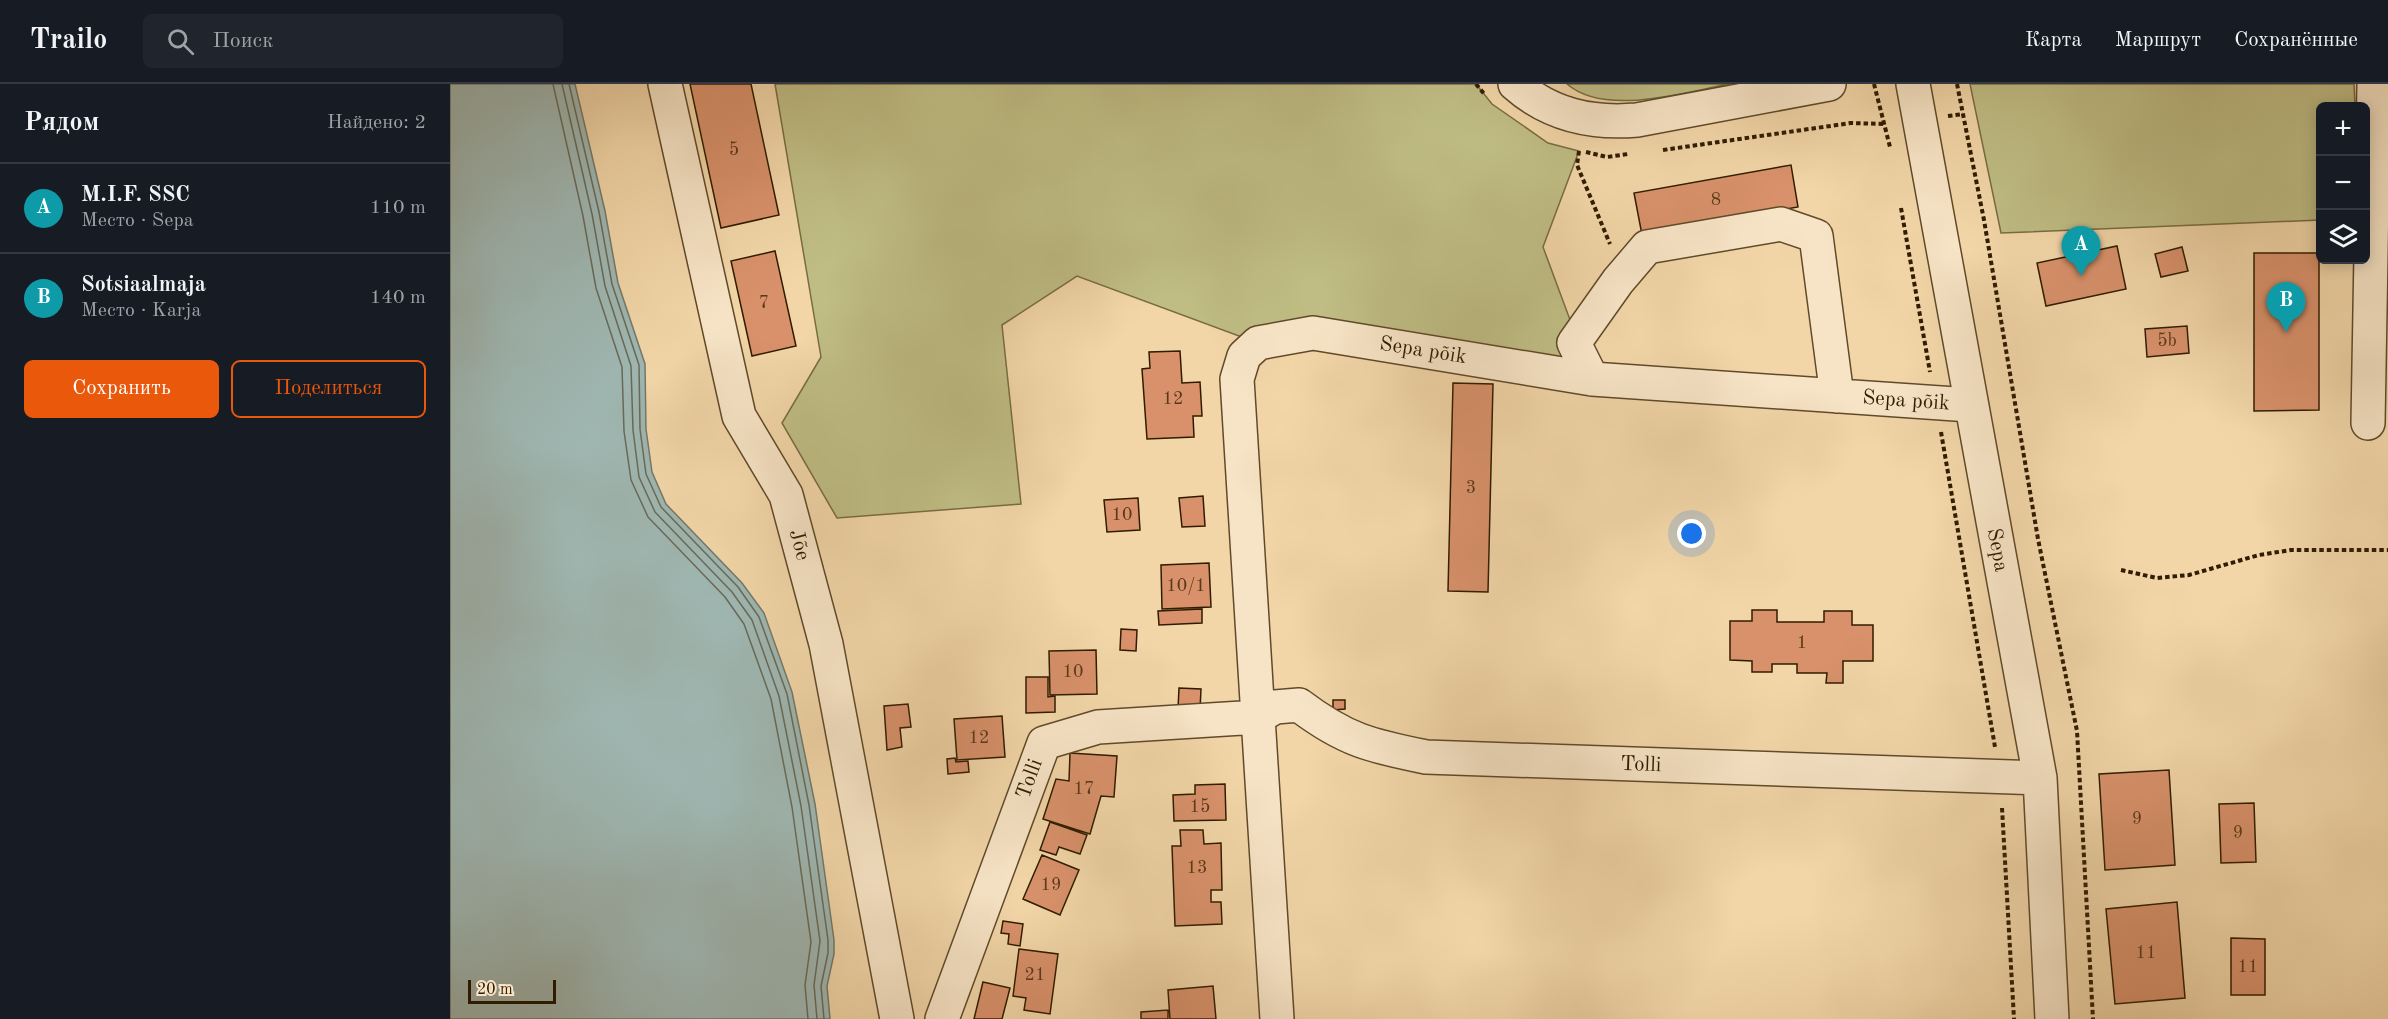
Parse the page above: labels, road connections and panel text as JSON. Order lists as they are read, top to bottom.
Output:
{
  "streets": {
    "street": [
      "Sepa põik",
      "Jõe",
      "Sepa",
      "Tolli"
    ]
  },
  "crossings": [
    ["Sepa põik", "Sepa"],
    ["Sepa põik", "Tolli"],
    ["Sepa", "Tolli"]
  ],
  "house_numbers": [
    "5",
    "8",
    "7",
    "5b",
    "12",
    "3",
    "10",
    "10/1",
    "1",
    "10",
    "12",
    "17",
    "15",
    "9",
    "9",
    "13",
    "19",
    "11",
    "11",
    "21"
  ],
  "scale_bar": "20 m",
  "page": {
    "header": "Trailo",
    "search": "Поиск",
    "nav": ["Карта", "Маршрут", "Сохранённые"],
    "heading": ["Рядом", "Найдено: 2"],
    "map_buttons": ["+", "−"],
    "list": [
      {
        "mark": "A",
        "name": "M.I.F. SSC",
        "note": "Место · Sepa",
        "value": "110 m"
      },
      {
        "mark": "B",
        "name": "Sotsiaalmaja",
        "note": "Место · Karja",
        "value": "140 m"
      }
    ],
    "pins": ["A", "B"],
    "buttons": ["Сохранить", "Поделиться"],
    "scale": "20 m"
  }
}
